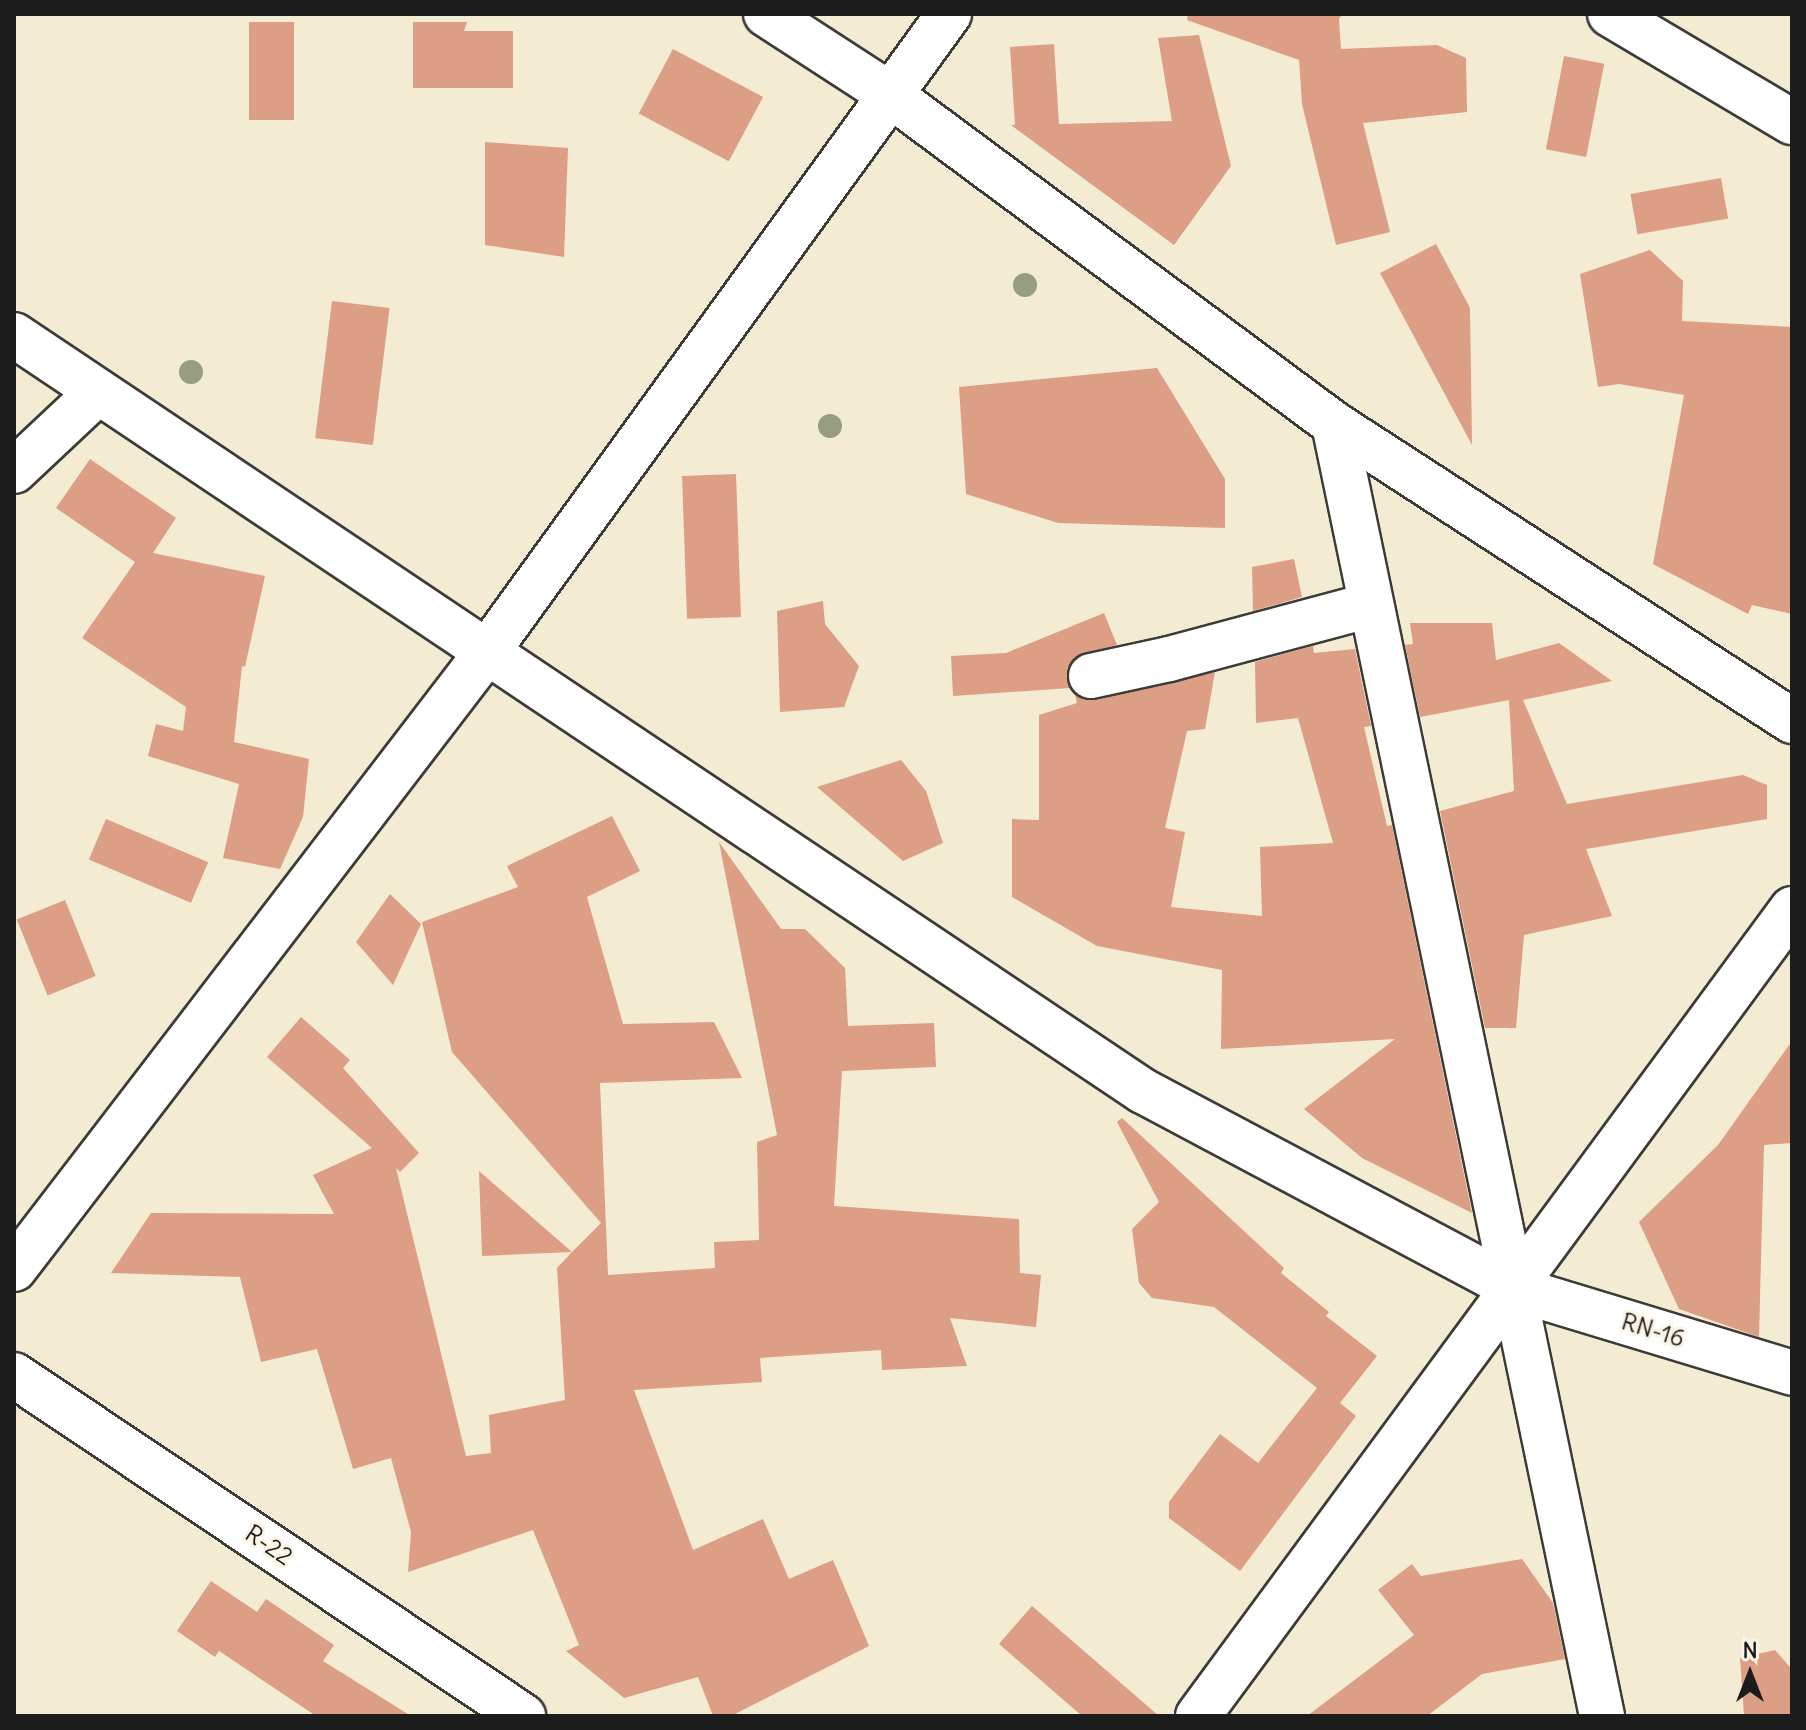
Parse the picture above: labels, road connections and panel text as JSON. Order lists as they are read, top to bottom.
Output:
{
  "streets": {
    "street": ["RN-16", "R-22"]
  },
  "north": "top"
}
